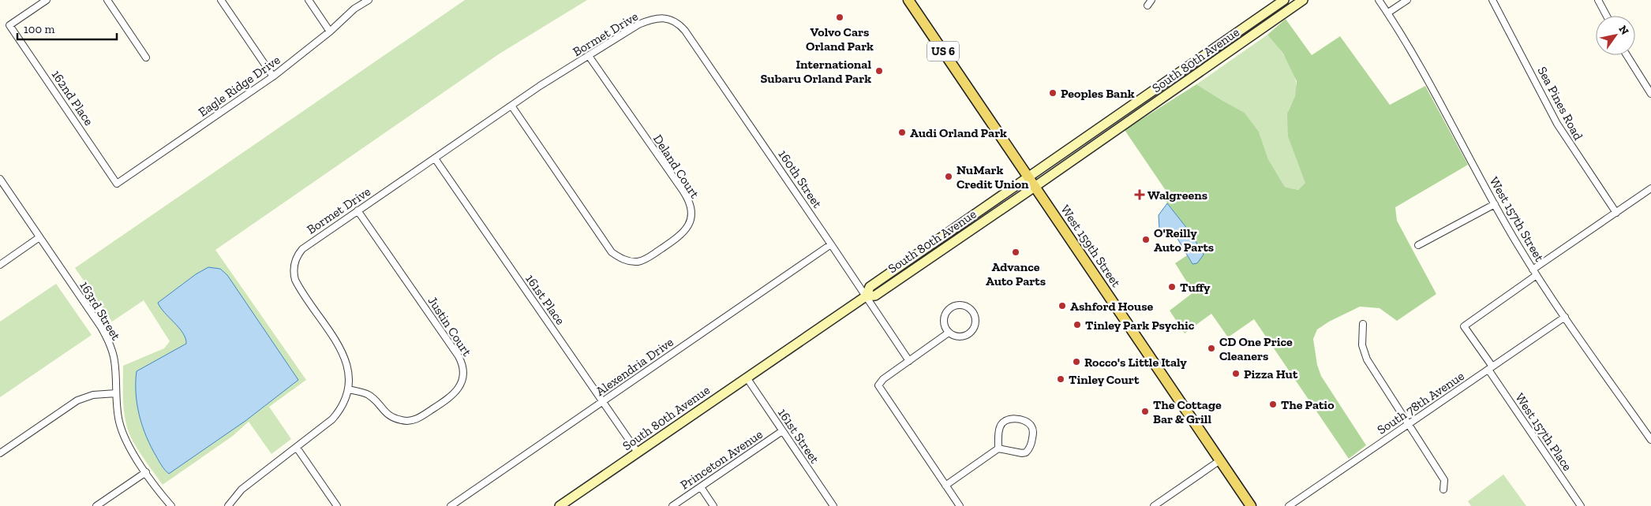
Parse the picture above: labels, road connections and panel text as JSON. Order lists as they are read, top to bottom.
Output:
{
  "streets": {
    "main road": ["US 6", "West 159th Street"],
    "street": [
      "Bormet Drive",
      "South 80th Avenue",
      "Eagle Ridge Drive",
      "162nd Place",
      "Sea Pines Road",
      "Deland Court",
      "160th Street",
      "West 157th Street",
      "161st Place",
      "163rd Street",
      "Justin Court",
      "Alexendria Drive",
      "South 78th Avenue",
      "West 157th Place",
      "161st Street",
      "Princeton Avenue"
    ]
  },
  "crossings": [
    ["Bormet Drive", "Deland Court"],
    ["Bormet Drive", "160th Street"],
    ["Bormet Drive", "161st Place"],
    ["Bormet Drive", "Justin Court"],
    ["South 80th Avenue", "160th Street"],
    ["South 80th Avenue", "West 159th Street"],
    ["South 80th Avenue", "161st Place"],
    ["South 80th Avenue", "161st Street"],
    ["Eagle Ridge Drive", "162nd Place"],
    ["160th Street", "Alexendria Drive"],
    ["West 157th Street", "South 78th Avenue"],
    ["West 157th Street", "West 157th Place"],
    ["161st Place", "Alexendria Drive"],
    ["South 78th Avenue", "West 157th Place"],
    ["161st Street", "Princeton Avenue"]
  ],
  "places": {
    "other": [
      "Volvo Cars Orland Park",
      "International Subaru Orland Park",
      "Peoples Bank",
      "Audi Orland Park",
      "NuMark Credit Union",
      "O'Reilly Auto Parts",
      "Advance Auto Parts",
      "Tuffy",
      "Ashford House",
      "Tinley Park Psychic",
      "CD One Price Cleaners",
      "Rocco's Little Italy",
      "Pizza Hut",
      "Tinley Court",
      "The Patio",
      "The Cottage Bar & Grill"
    ],
    "health": ["Walgreens"]
  },
  "scale_bar": "100 m",
  "north": "top right"
}
